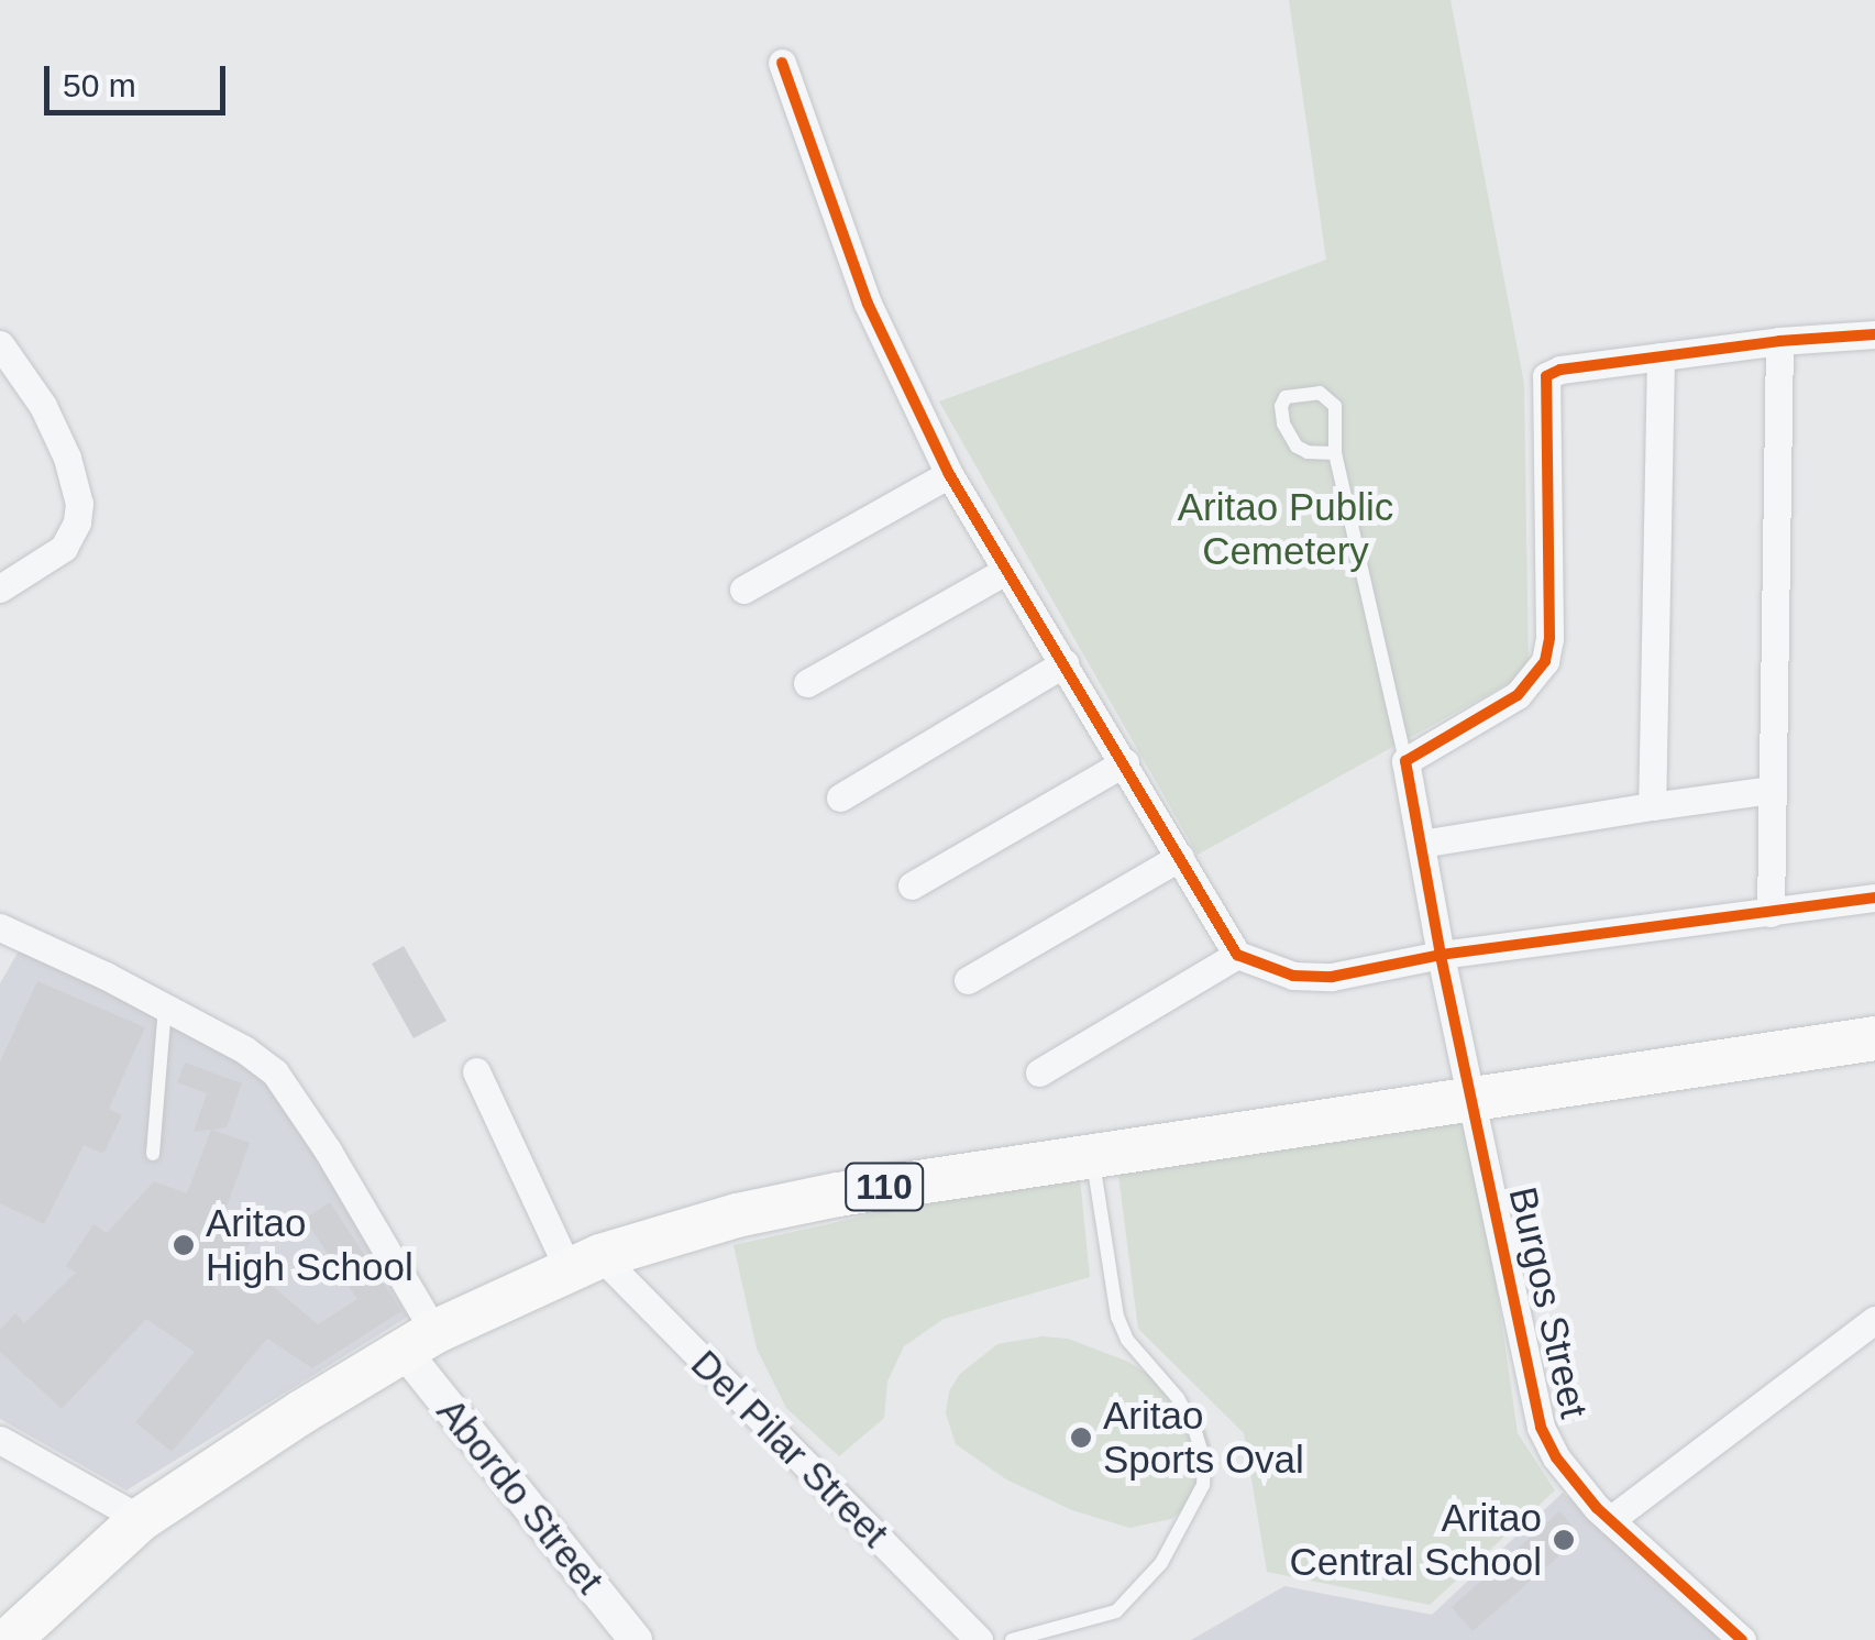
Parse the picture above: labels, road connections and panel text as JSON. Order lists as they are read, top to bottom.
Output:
{
  "streets": {
    "main road": ["110"],
    "street": ["Burgos Street", "Del Pilar Street", "Abordo Street"]
  },
  "crossings": [
    ["110", "Burgos Street"],
    ["110", "Del Pilar Street"],
    ["110", "Abordo Street"]
  ],
  "parks": ["Aritao Public Cemetery"],
  "places": ["Aritao High School", "Aritao Sports Oval", "Aritao Central School"],
  "scale_bar": "50 m"
}
